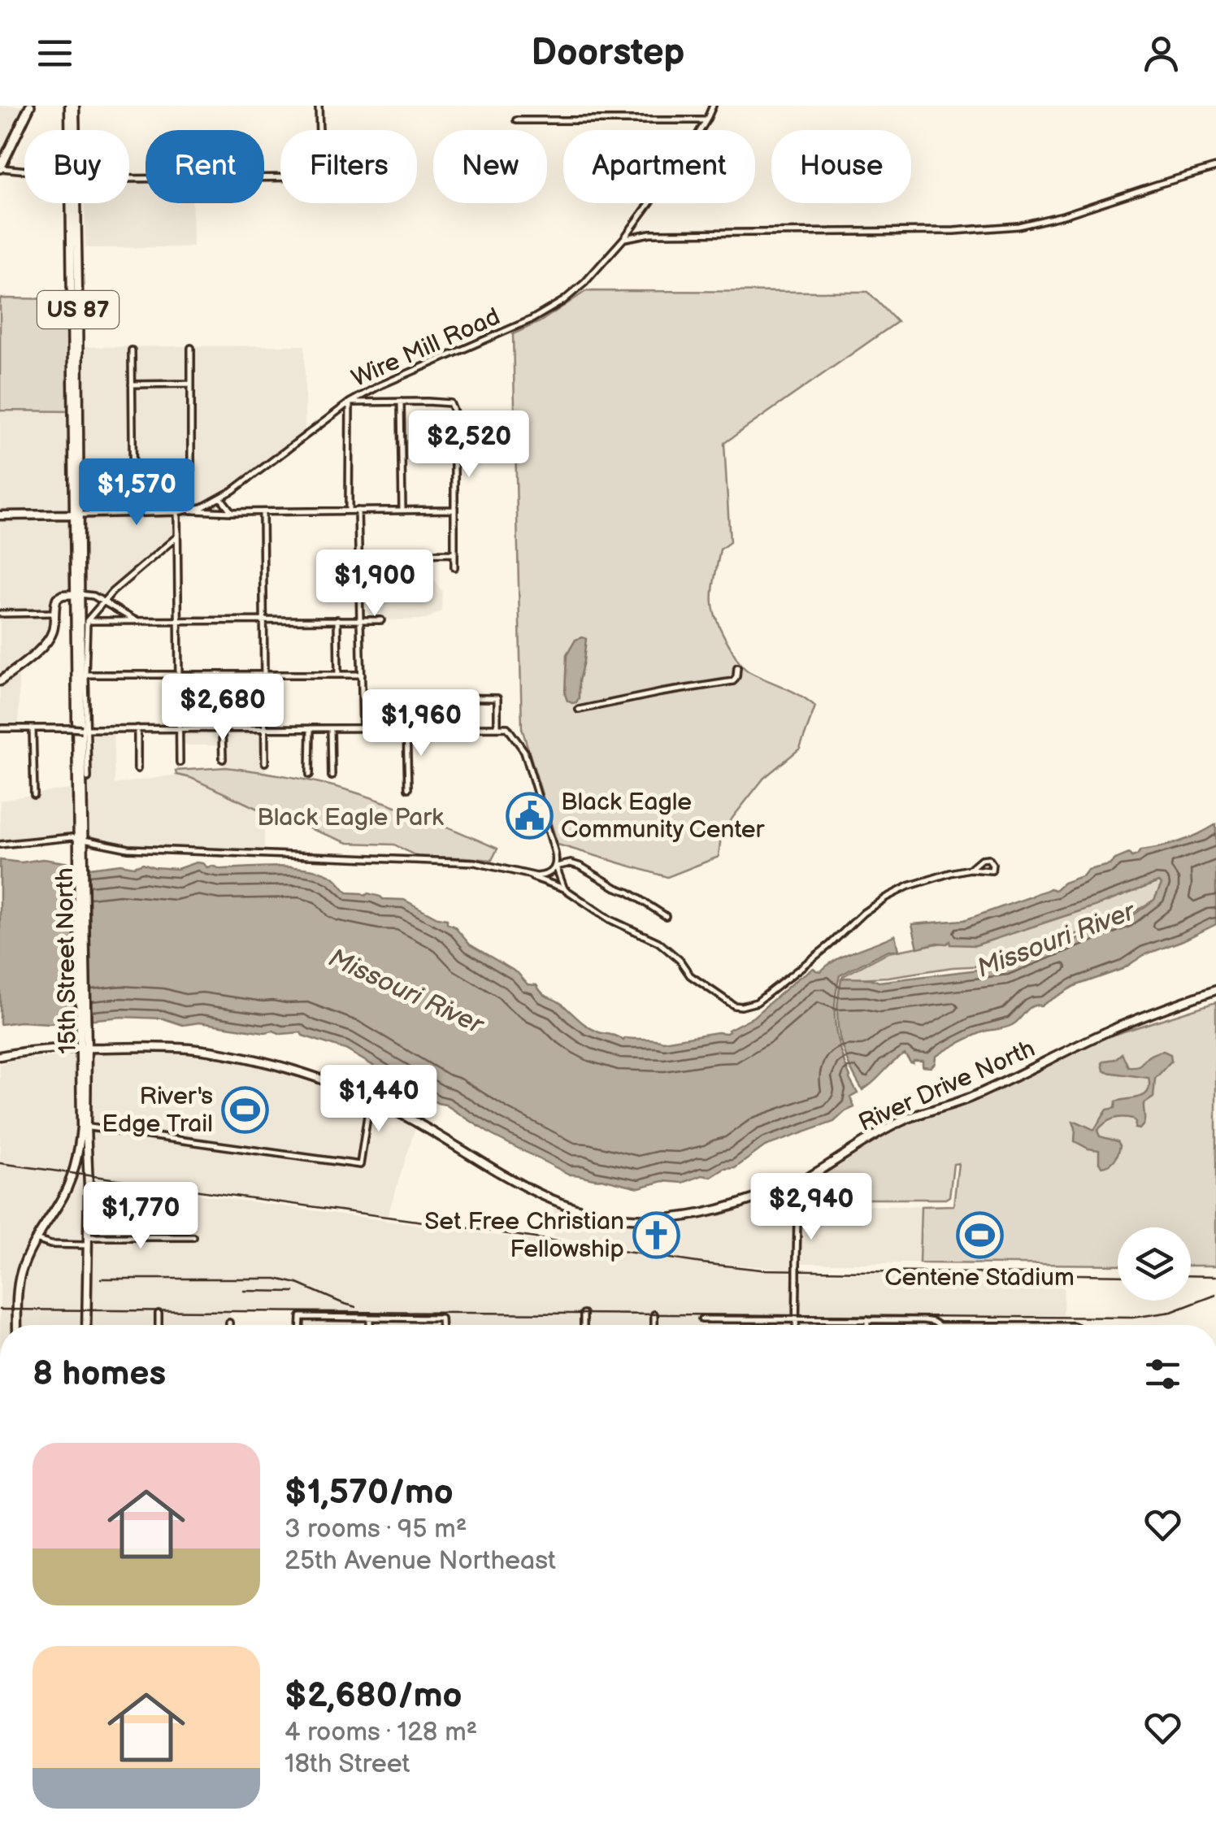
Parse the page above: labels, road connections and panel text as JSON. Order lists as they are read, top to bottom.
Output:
{
  "streets": {
    "main road": ["US 87", "15th Street North", "River Drive North"],
    "street": ["Wire Mill Road"]
  },
  "crossings": [
    ["US 87", "15th Street North"],
    ["15th Street North", "River Drive North"]
  ],
  "water": ["Missouri River"],
  "parks": ["Black Eagle Park"],
  "places": {
    "public building": ["Black Eagle Community Center"],
    "sports": ["River's Edge Trail", "Centene Stadium"],
    "church": ["Set Free Christian Fellowship"]
  },
  "page": {
    "header": "Doorstep",
    "chip": [
      "Buy",
      "Rent",
      "Filters",
      "New",
      "Apartment",
      "House"
    ],
    "price": [
      "$2,520",
      "$1,570",
      "$1,900",
      "$2,680",
      "$1,960",
      "$1,440",
      "$2,940",
      "$1,770"
    ],
    "heading": "8 homes",
    "list": [
      {
        "name": "$1,570/mo",
        "note": "3 rooms · 95 m² · 25th Avenue Northeast"
      },
      {
        "name": "$2,680/mo",
        "note": "4 rooms · 128 m² · 18th Street"
      }
    ]
  }
}
